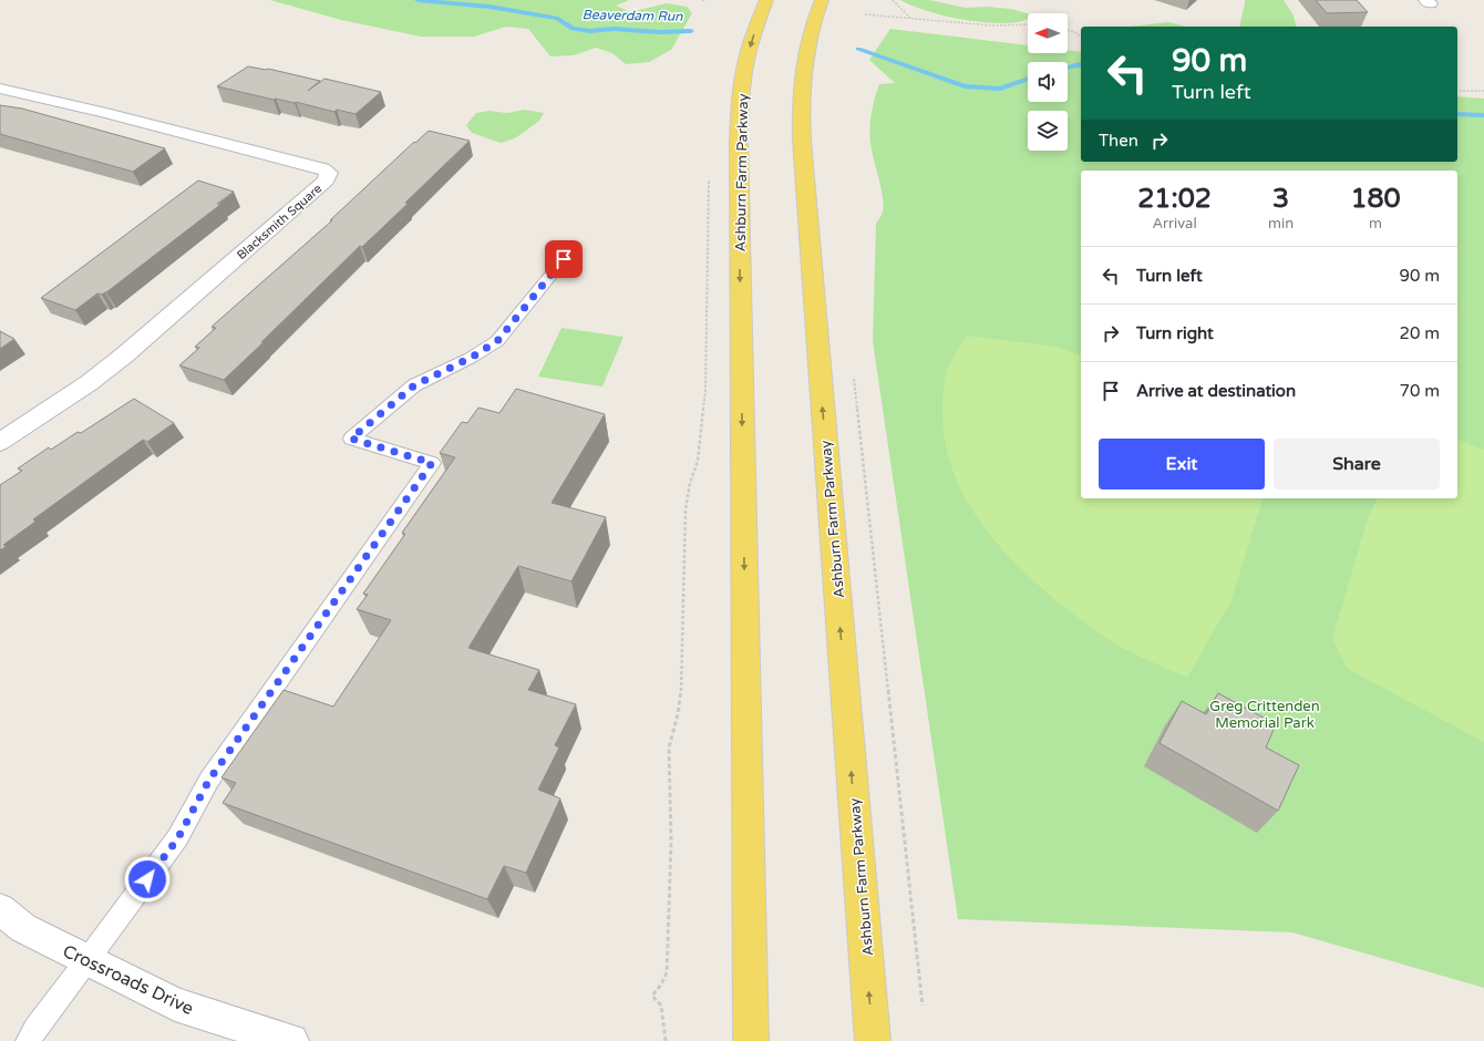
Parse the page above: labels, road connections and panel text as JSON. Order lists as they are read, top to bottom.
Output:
{
  "streets": {
    "main road": ["Ashburn Farm Parkway"],
    "street": ["Blacksmith Square", "Crossroads Drive"]
  },
  "water": ["Beaverdam Run"],
  "parks": ["Greg Crittenden Memorial Park"],
  "north": "left",
  "page": {
    "turn": ["90 m", "Turn left"],
    "then": "Then",
    "eta": [
      "21:02",
      "Arrival",
      "3",
      "min",
      "180",
      "m"
    ],
    "list": [
      {
        "name": "Turn left",
        "value": "90 m"
      },
      {
        "name": "Turn right",
        "value": "20 m"
      },
      {
        "name": "Arrive at destination",
        "value": "70 m"
      }
    ],
    "buttons": ["Exit", "Share"]
  }
}
